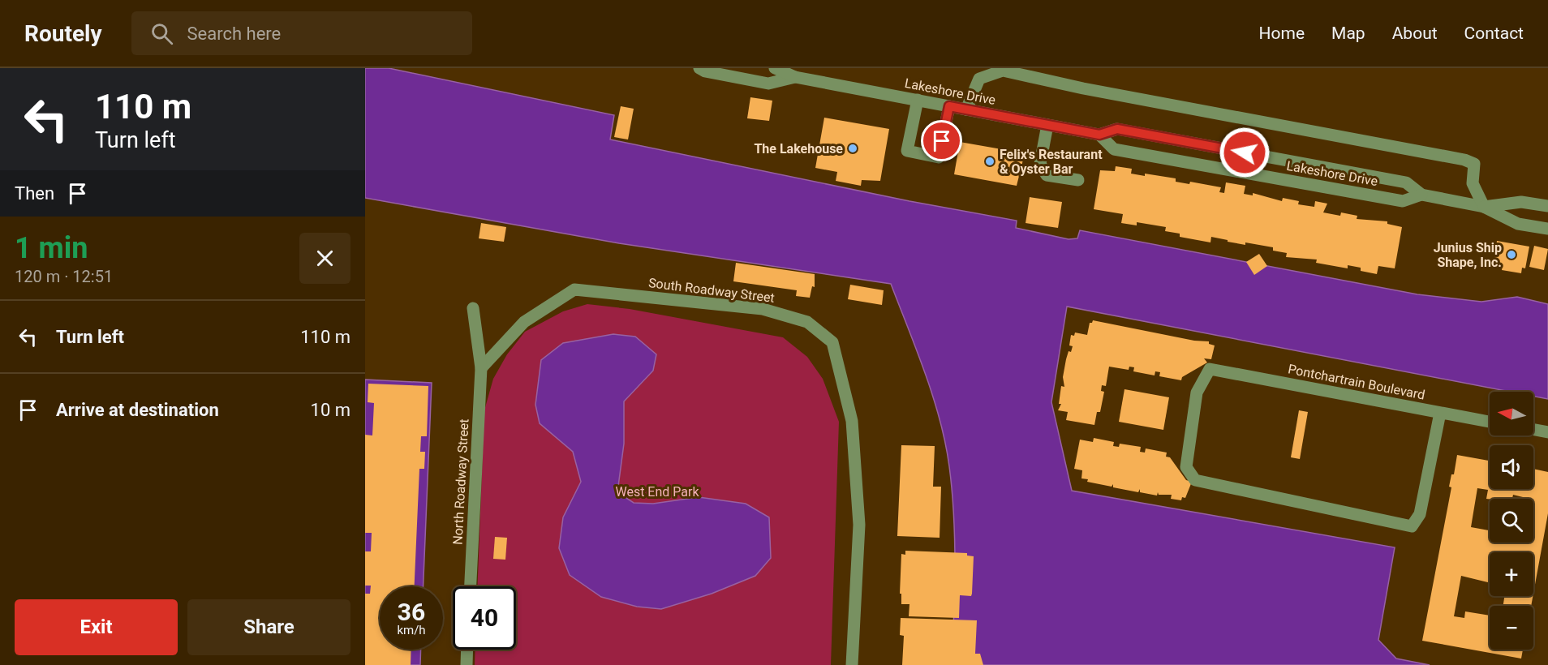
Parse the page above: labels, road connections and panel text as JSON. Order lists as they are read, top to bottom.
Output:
{
  "streets": {
    "street": [
      "Lakeshore Drive",
      "South Roadway Street",
      "Pontchartrain Boulevard",
      "North Roadway Street"
    ]
  },
  "crossings": [
    ["South Roadway Street", "North Roadway Street"]
  ],
  "parks": ["West End Park"],
  "places": ["The Lakehouse", "Felix's Restaurant & Oyster Bar", "Junius Ship Shape, Inc."],
  "north": "left",
  "page": {
    "header": "Routely",
    "search": "Search here",
    "nav": [
      "Home",
      "Map",
      "About",
      "Contact"
    ],
    "turn": ["110 m", "Turn left"],
    "then": "Then",
    "heading": ["1 min", "120 m · 12:51"],
    "list": [
      {
        "name": "Turn left",
        "value": "110 m"
      },
      {
        "name": "Arrive at destination",
        "value": "10 m"
      }
    ],
    "map_buttons": ["+", "−"],
    "speed": "36 km/h",
    "limit": "40",
    "buttons": ["Exit", "Share"]
  }
}
